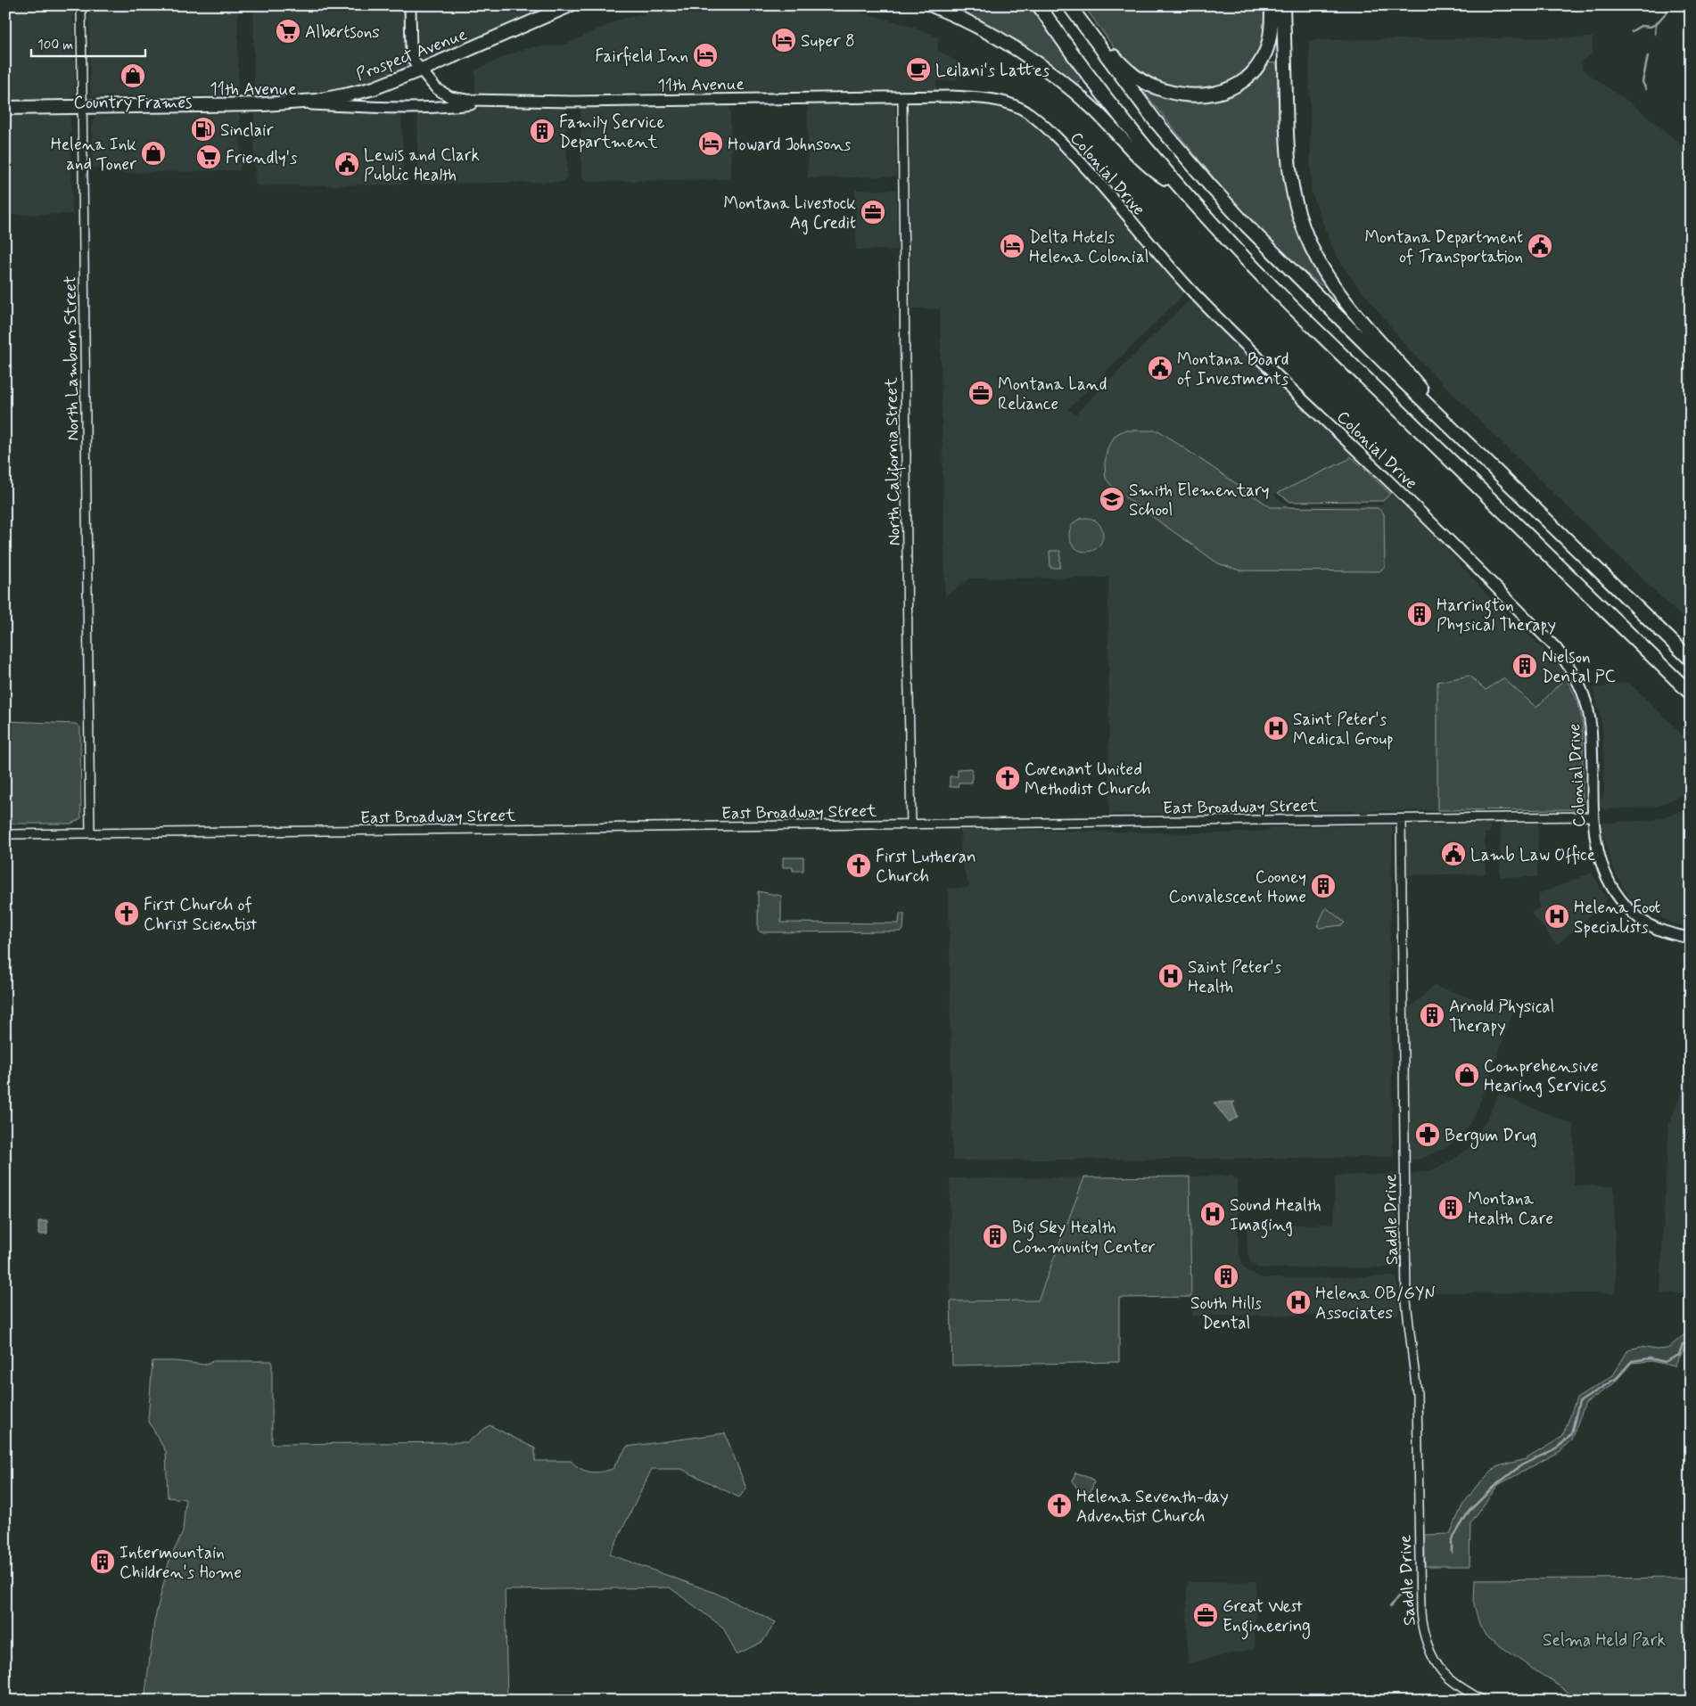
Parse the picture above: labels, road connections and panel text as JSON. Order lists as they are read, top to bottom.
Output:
{
  "streets": {
    "highway": ["Prospect Avenue", "11th Avenue"],
    "main road": ["Colonial Drive"],
    "street": [
      "North Lamborn Street",
      "North California Street",
      "East Broadway Street",
      "Saddle Drive"
    ]
  },
  "crossings": [
    ["Prospect Avenue", "11th Avenue"],
    ["11th Avenue", "Colonial Drive"],
    ["11th Avenue", "North Lamborn Street"],
    ["11th Avenue", "North California Street"],
    ["Colonial Drive", "North California Street"],
    ["Colonial Drive", "East Broadway Street"],
    ["North Lamborn Street", "East Broadway Street"],
    ["North California Street", "East Broadway Street"],
    ["East Broadway Street", "Saddle Drive"]
  ],
  "parks": ["Selma Held Park"],
  "places": {
    "supermarket": ["Albertsons", "Friendly's"],
    "hotel": [
      "Super 8",
      "Fairfield Inn",
      "Howard Johnsons",
      "Delta Hotels Helena Colonial"
    ],
    "cafe": ["Leilani's Lattes"],
    "shop": ["Country Frames", "Helena Ink and Toner", "Comprehensive Hearing Services"],
    "fuel station": ["Sinclair"],
    "building": [
      "Family Service Department",
      "Harrington Physical Therapy",
      "Nielson Dental PC",
      "Cooney Convalescent Home",
      "Arnold Physical Therapy",
      "Montana Health Care",
      "Big Sky Health Community Center",
      "South Hills Dental",
      "Intermountain Children's Home"
    ],
    "public building": [
      "Lewis and Clark Public Health",
      "Montana Department of Transportation",
      "Montana Board of Investments",
      "Lamb Law Office"
    ],
    "office": ["Montana Livestock Ag Credit", "Montana Land Reliance", "Great West Engineering"],
    "school or university": ["Smith Elementary School"],
    "hospital": [
      "Saint Peter's Medical Group",
      "Helena Foot Specialists",
      "Saint Peter's Health",
      "Sound Health Imaging",
      "Helena OB/GYN Associates"
    ],
    "church": [
      "Covenant United Methodist Church",
      "First Lutheran Church",
      "First Church of Christ Scientist",
      "Helena Seventh-day Adventist Church"
    ],
    "pharmacy": ["Bergum Drug"]
  },
  "scale_bar": "100 m"
}
